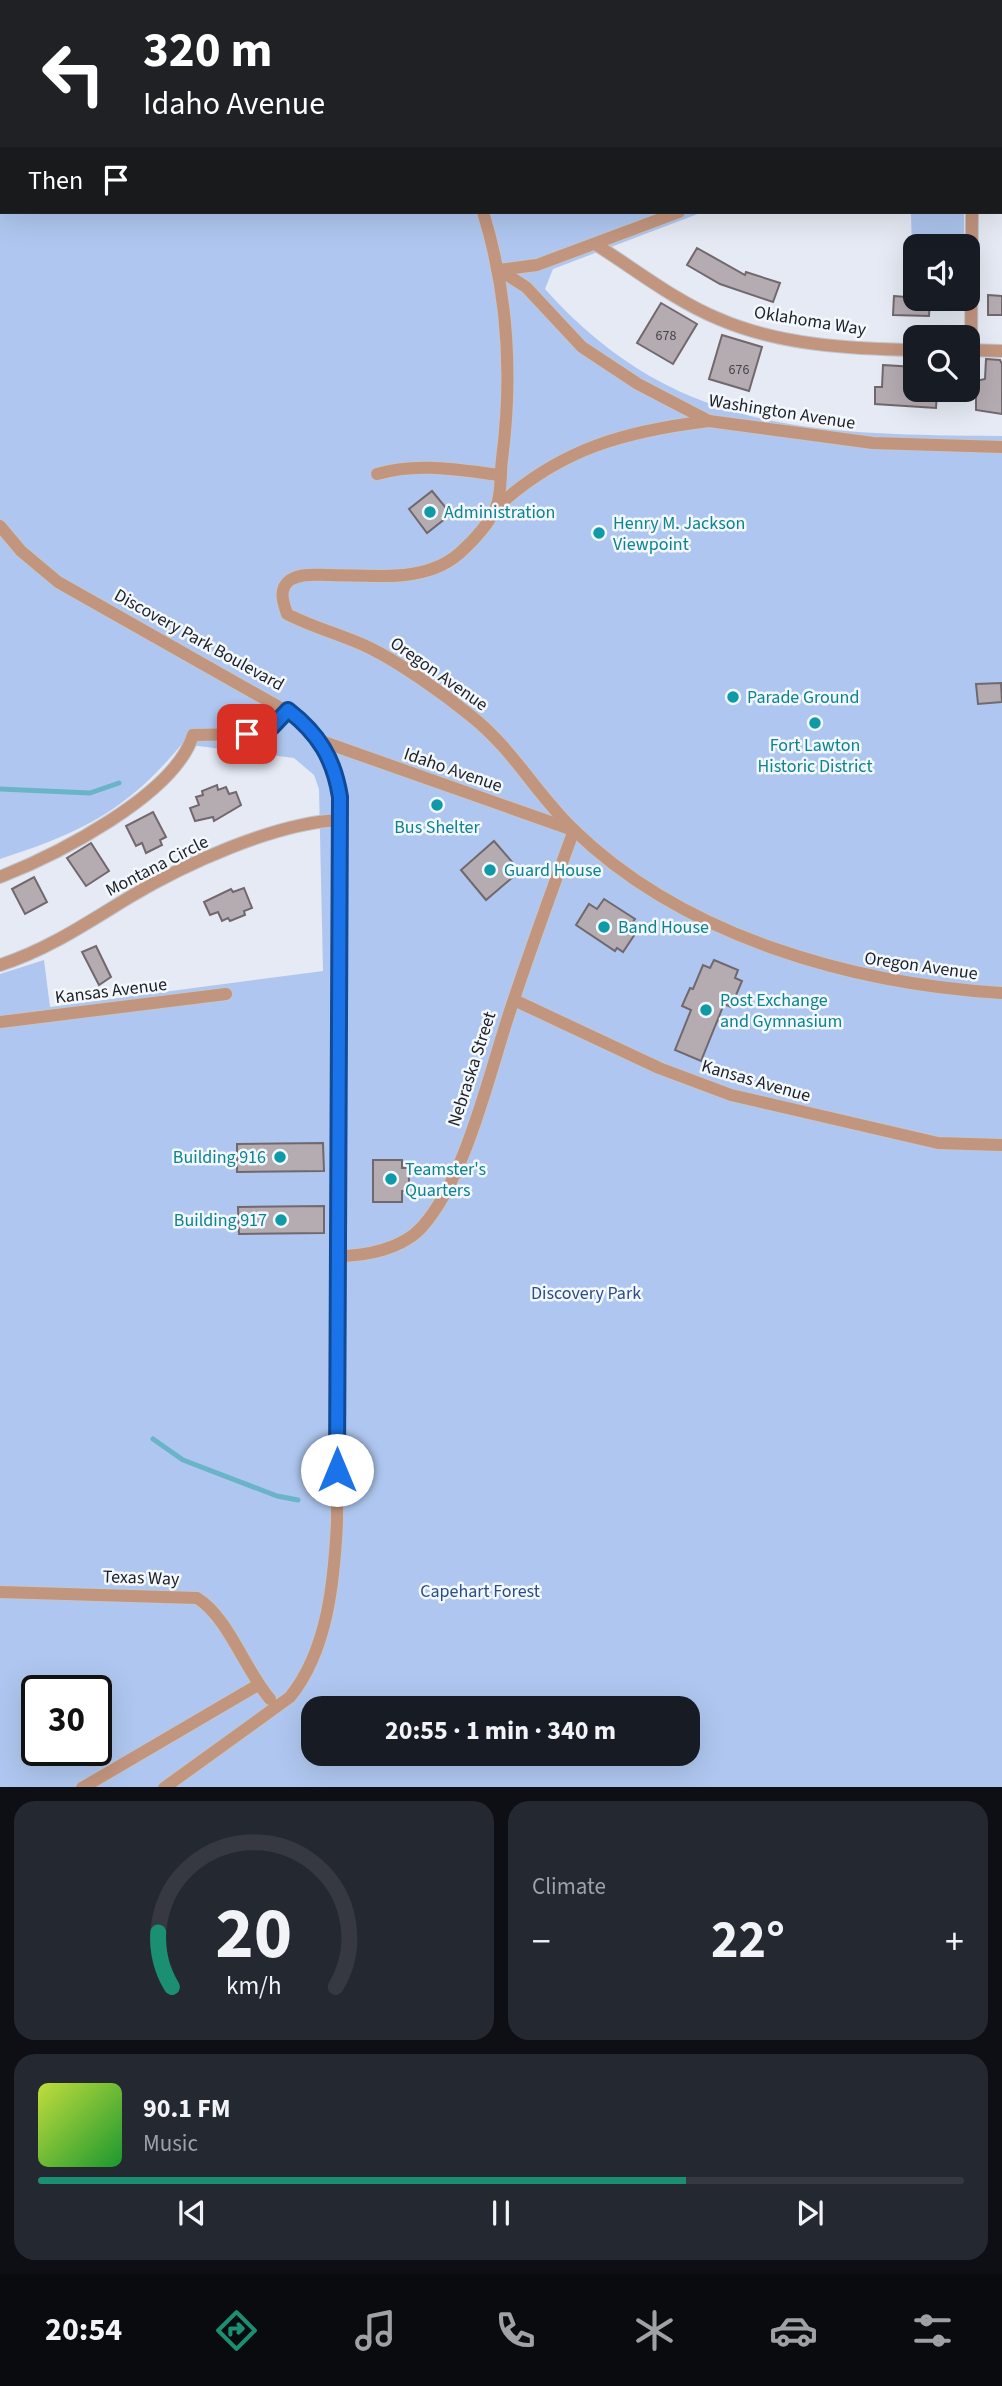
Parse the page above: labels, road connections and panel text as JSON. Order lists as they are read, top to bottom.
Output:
{
  "streets": {
    "street": [
      "Oklahoma Way",
      "Washington Avenue",
      "Discovery Park Boulevard",
      "Oregon Avenue",
      "Idaho Avenue",
      "Montana Circle",
      "Kansas Avenue",
      "Nebraska Street",
      "Texas Way"
    ]
  },
  "crossings": [
    ["Discovery Park Boulevard", "Idaho Avenue"],
    ["Discovery Park Boulevard", "Montana Circle"],
    ["Discovery Park Boulevard", "Nebraska Street"],
    ["Oregon Avenue", "Idaho Avenue"],
    ["Oregon Avenue", "Nebraska Street"],
    ["Idaho Avenue", "Nebraska Street"],
    ["Kansas Avenue", "Nebraska Street"]
  ],
  "parks": ["Discovery Park", "Capehart Forest"],
  "places": [
    "Administration",
    "Henry M. Jackson Viewpoint",
    "Parade Ground",
    "Fort Lawton Historic District",
    "Bus Shelter",
    "Guard House",
    "Band House",
    "Post Exchange and Gymnasium",
    "Building 916",
    "Teamster's Quarters",
    "Building 917"
  ],
  "house_numbers": ["678", "676"],
  "page": {
    "turn": ["320 m", "Idaho Avenue"],
    "then": "Then",
    "limit": "30",
    "trip": "20:55 · 1 min · 340 m",
    "tile": "Climate",
    "heat": ["−", "22°", "+"],
    "song": ["90.1 FM", "Music"],
    "tabs": "20:54",
    "gauge": ["20", "km/h"]
  }
}
